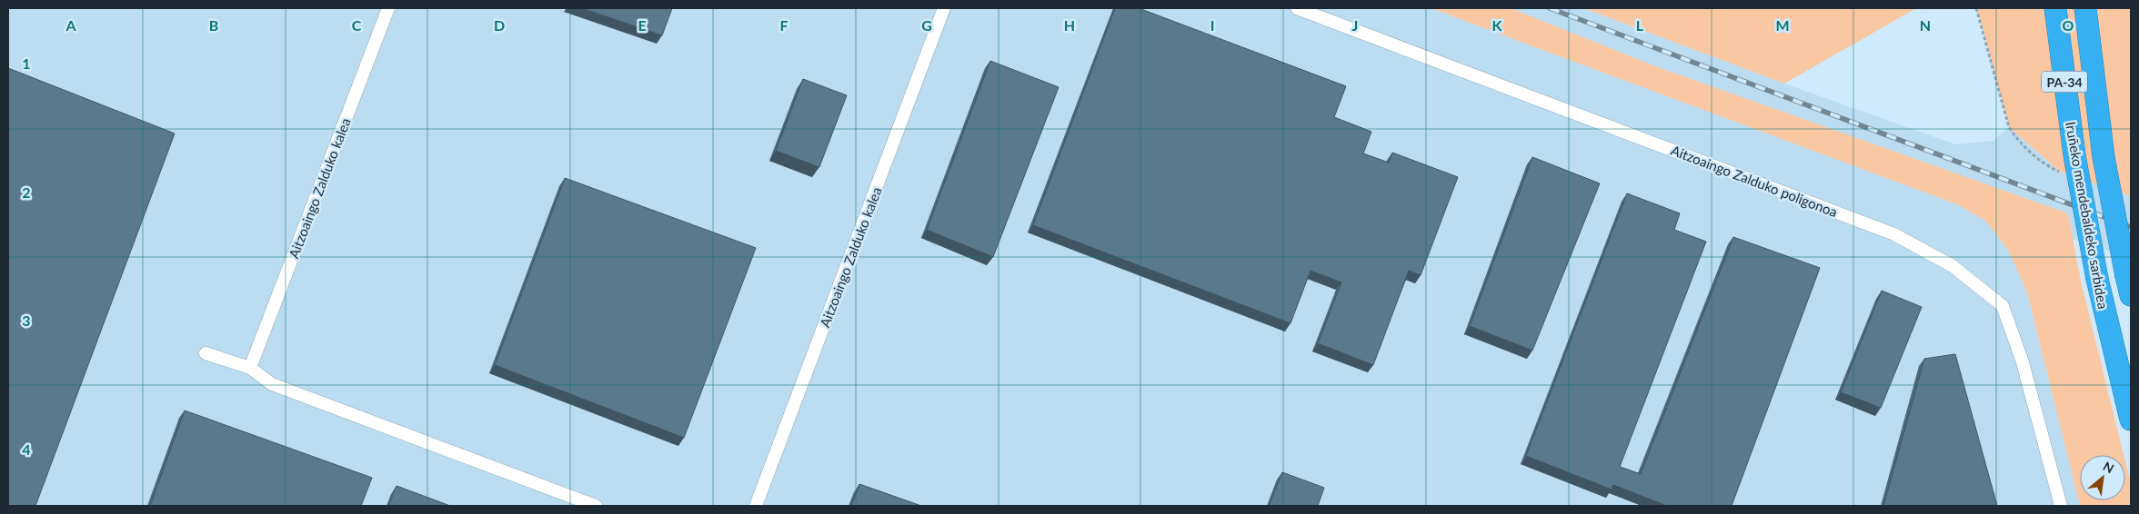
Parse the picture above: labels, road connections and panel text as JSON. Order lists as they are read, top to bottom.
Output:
{
  "streets": {
    "highway": ["PA-34", "Iruñeko mendebaldeko sarbidea"],
    "street": ["Aitzoaingo Zalduko poligonoa", "Aitzoaingo Zalduko kalea"]
  },
  "north": "top right",
  "grid": {
    "columns": [
      "A",
      "B",
      "C",
      "D",
      "E",
      "F",
      "G",
      "H",
      "I",
      "J",
      "K",
      "L",
      "M",
      "N",
      "O"
    ],
    "rows": [
      "1",
      "2",
      "3",
      "4"
    ]
  }
}
